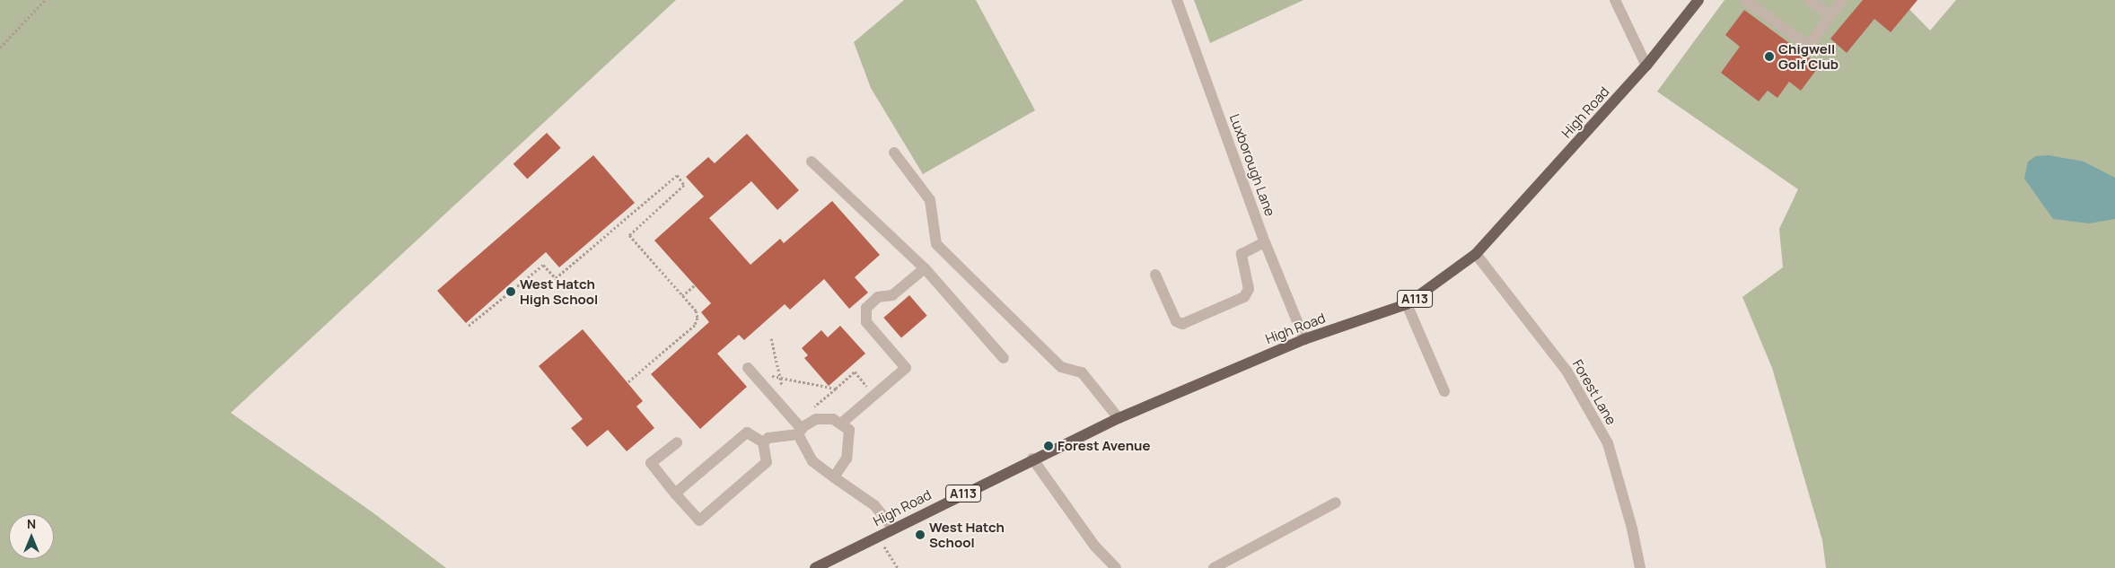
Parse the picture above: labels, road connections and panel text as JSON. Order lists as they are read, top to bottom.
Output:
{
  "streets": {
    "main road": ["High Road", "A113"],
    "street": ["Luxborough Lane", "Forest Lane"]
  },
  "crossings": [
    ["High Road", "Luxborough Lane"],
    ["High Road", "Forest Lane"]
  ],
  "places": [
    "Chigwell Golf Club",
    "West Hatch High School",
    "Forest Avenue",
    "West Hatch School"
  ],
  "north": "top"
}
